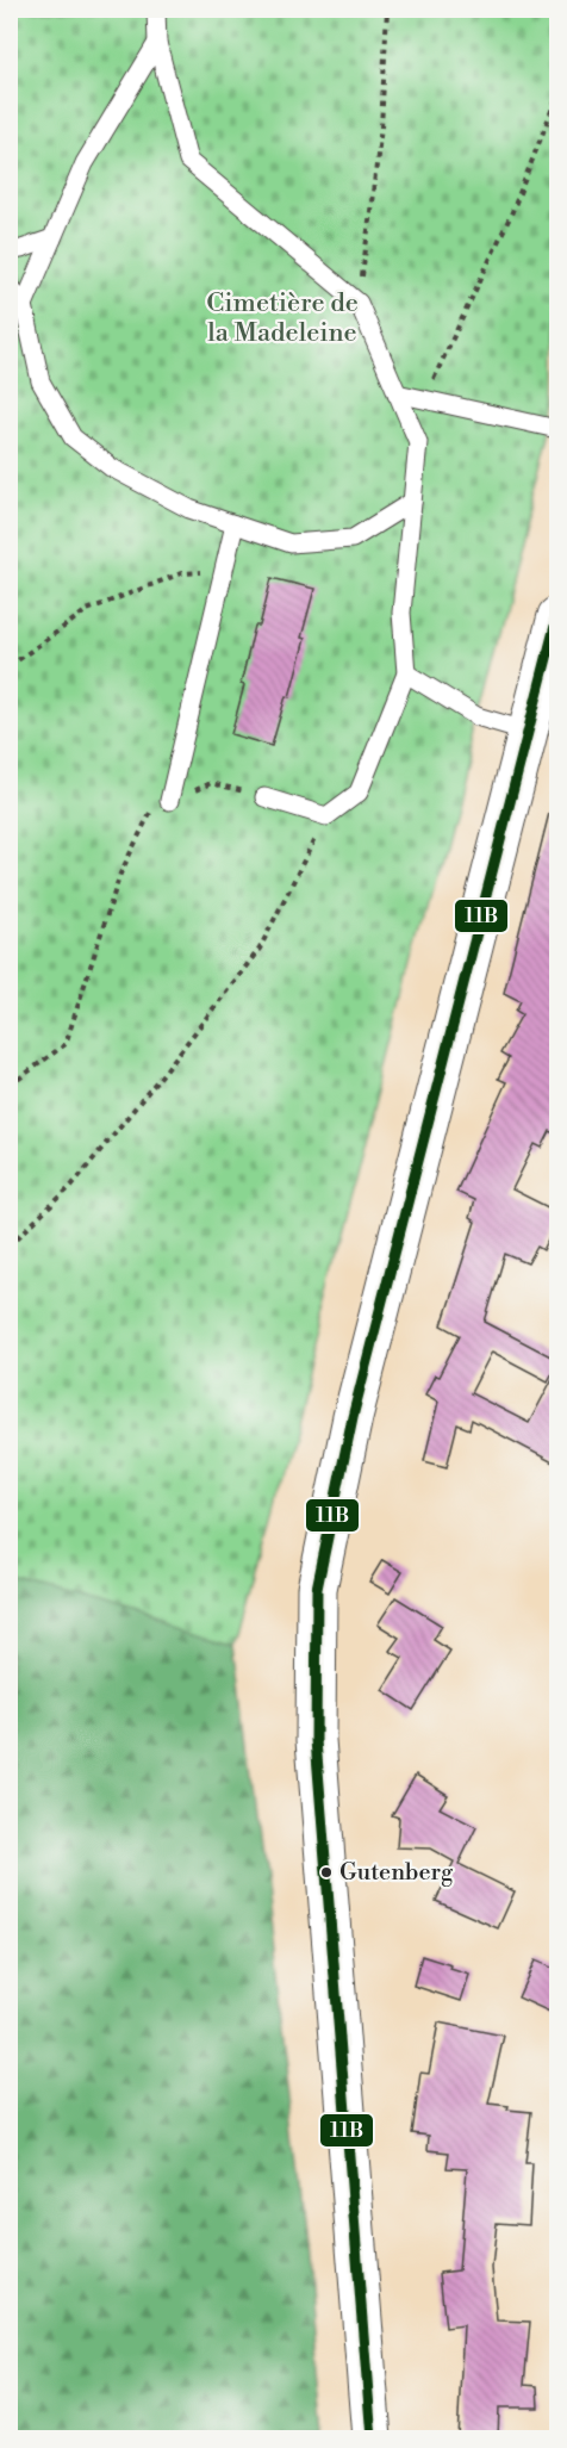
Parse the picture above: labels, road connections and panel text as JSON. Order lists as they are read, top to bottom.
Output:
{
  "parks": ["Cimetière de la Madeleine"],
  "places": ["Gutenberg"],
  "lines": ["transit line 11B"]
}
